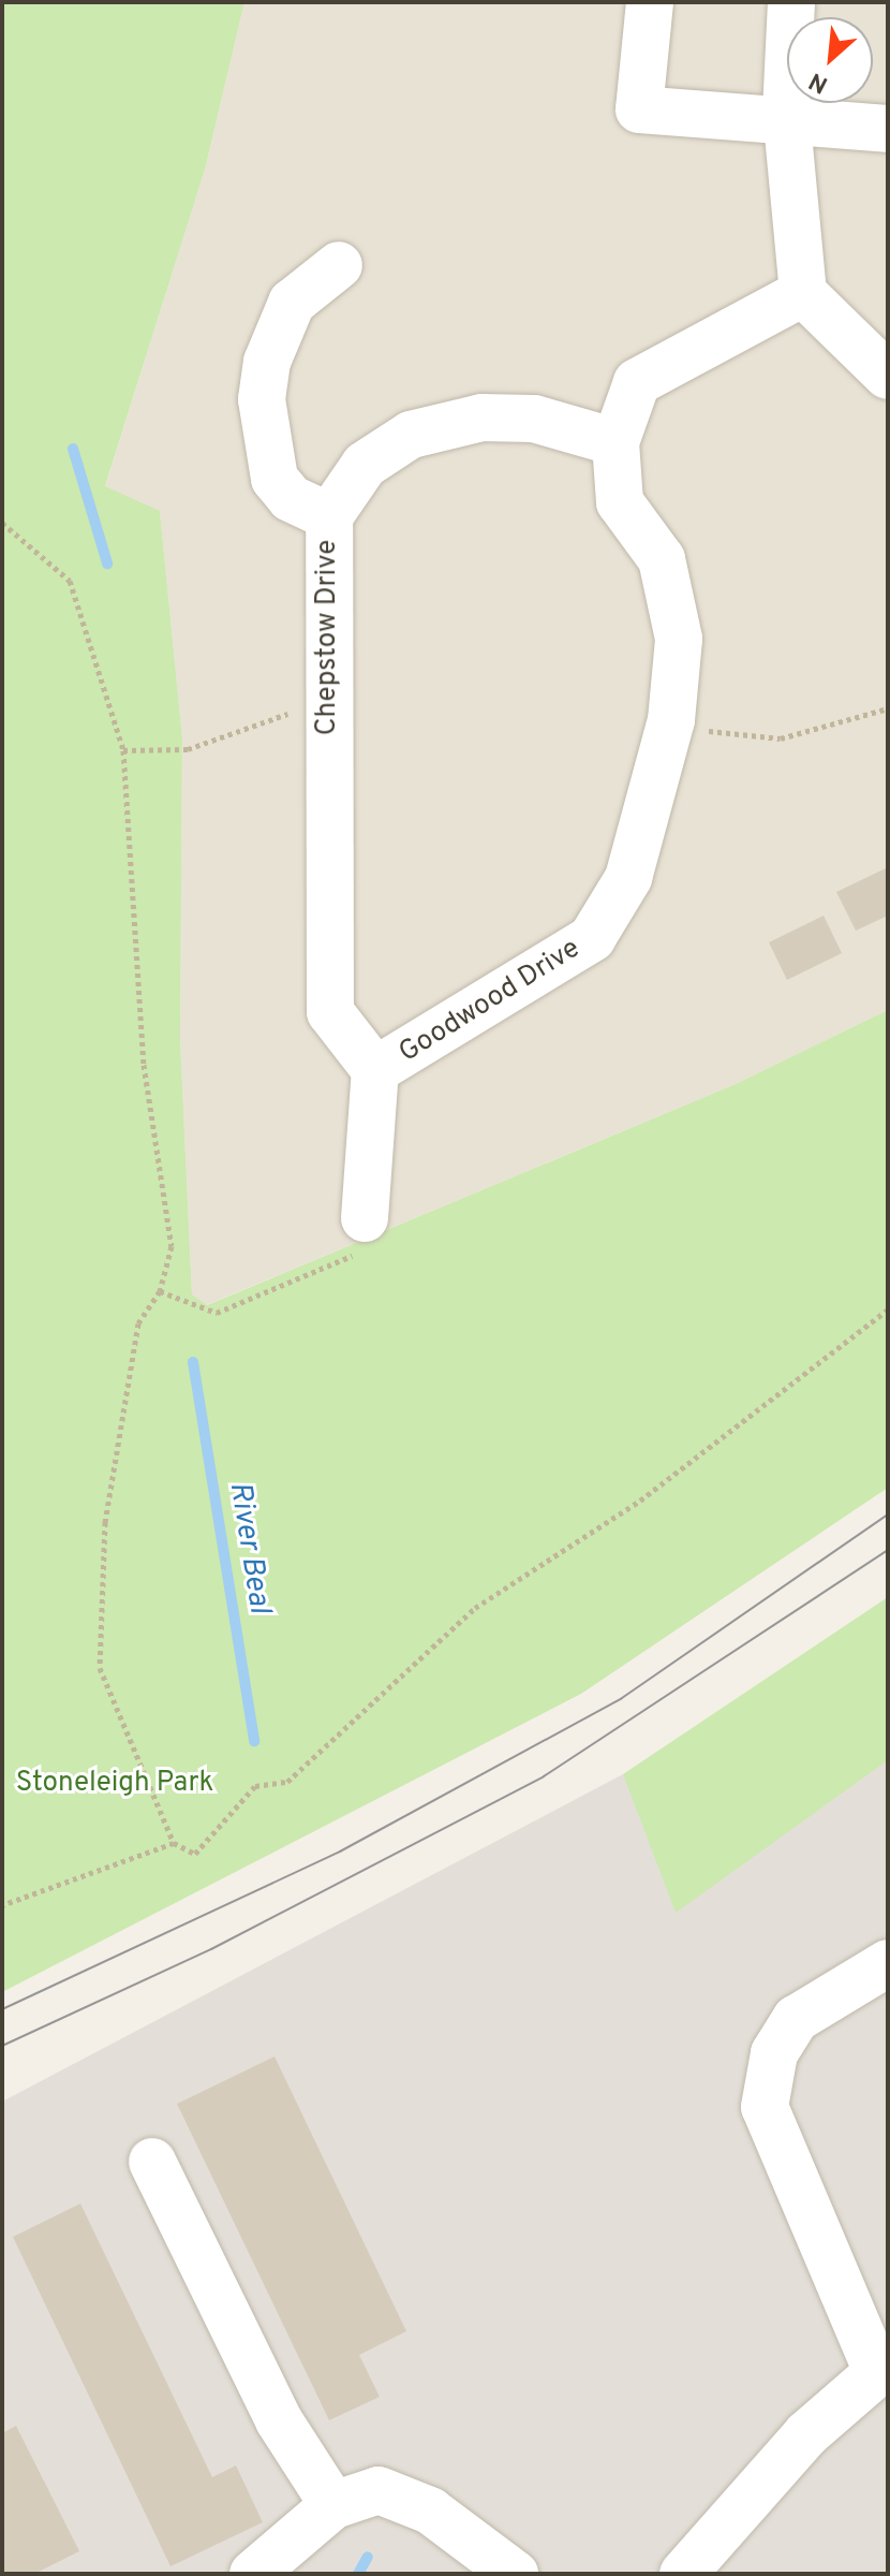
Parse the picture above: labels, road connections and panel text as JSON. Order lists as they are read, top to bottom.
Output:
{
  "streets": {
    "street": ["Chepstow Drive", "Goodwood Drive"]
  },
  "crossings": [
    ["Chepstow Drive", "Goodwood Drive"]
  ],
  "water": ["River Beal"],
  "parks": ["Stoneleigh Park"],
  "north": "bottom left"
}
